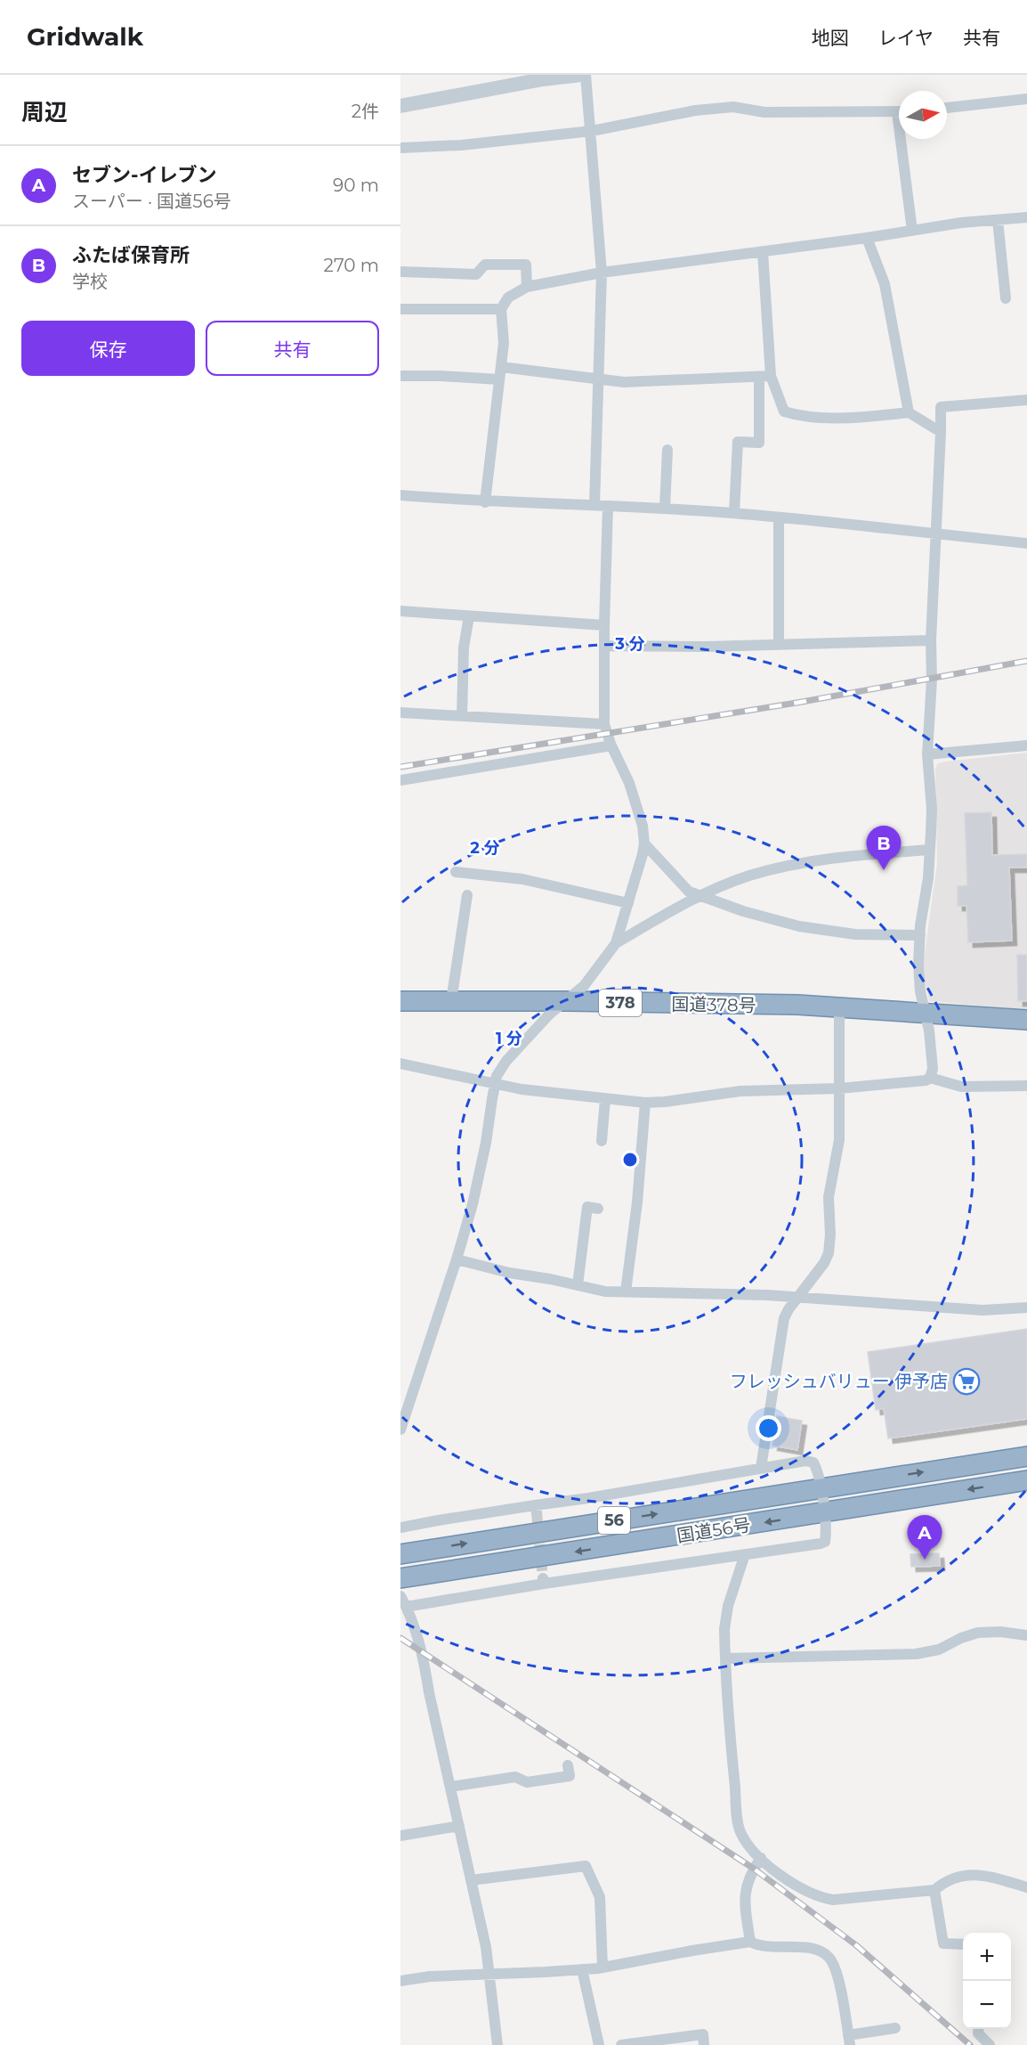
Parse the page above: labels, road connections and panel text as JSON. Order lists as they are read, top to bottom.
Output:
{
  "streets": {
    "highway": [
      "378",
      "国道378号",
      "56",
      "国道56号"
    ]
  },
  "places": {
    "supermarket": ["フレッシュバリュー 伊予店"]
  },
  "north": "right",
  "page": {
    "header": "Gridwalk",
    "nav": ["地図", "レイヤ", "共有"],
    "heading": ["周辺", "2件"],
    "list": [
      {
        "mark": "A",
        "name": "セブン-イレブン",
        "note": "スーパー · 国道56号",
        "value": "90 m"
      },
      {
        "mark": "B",
        "name": "ふたば保育所",
        "note": "学校",
        "value": "270 m"
      }
    ],
    "buttons": ["保存", "共有"],
    "pins": ["B", "A"],
    "map_buttons": ["+", "−"]
  },
  "rings": ["3 分", "2 分", "1 分"]
}
